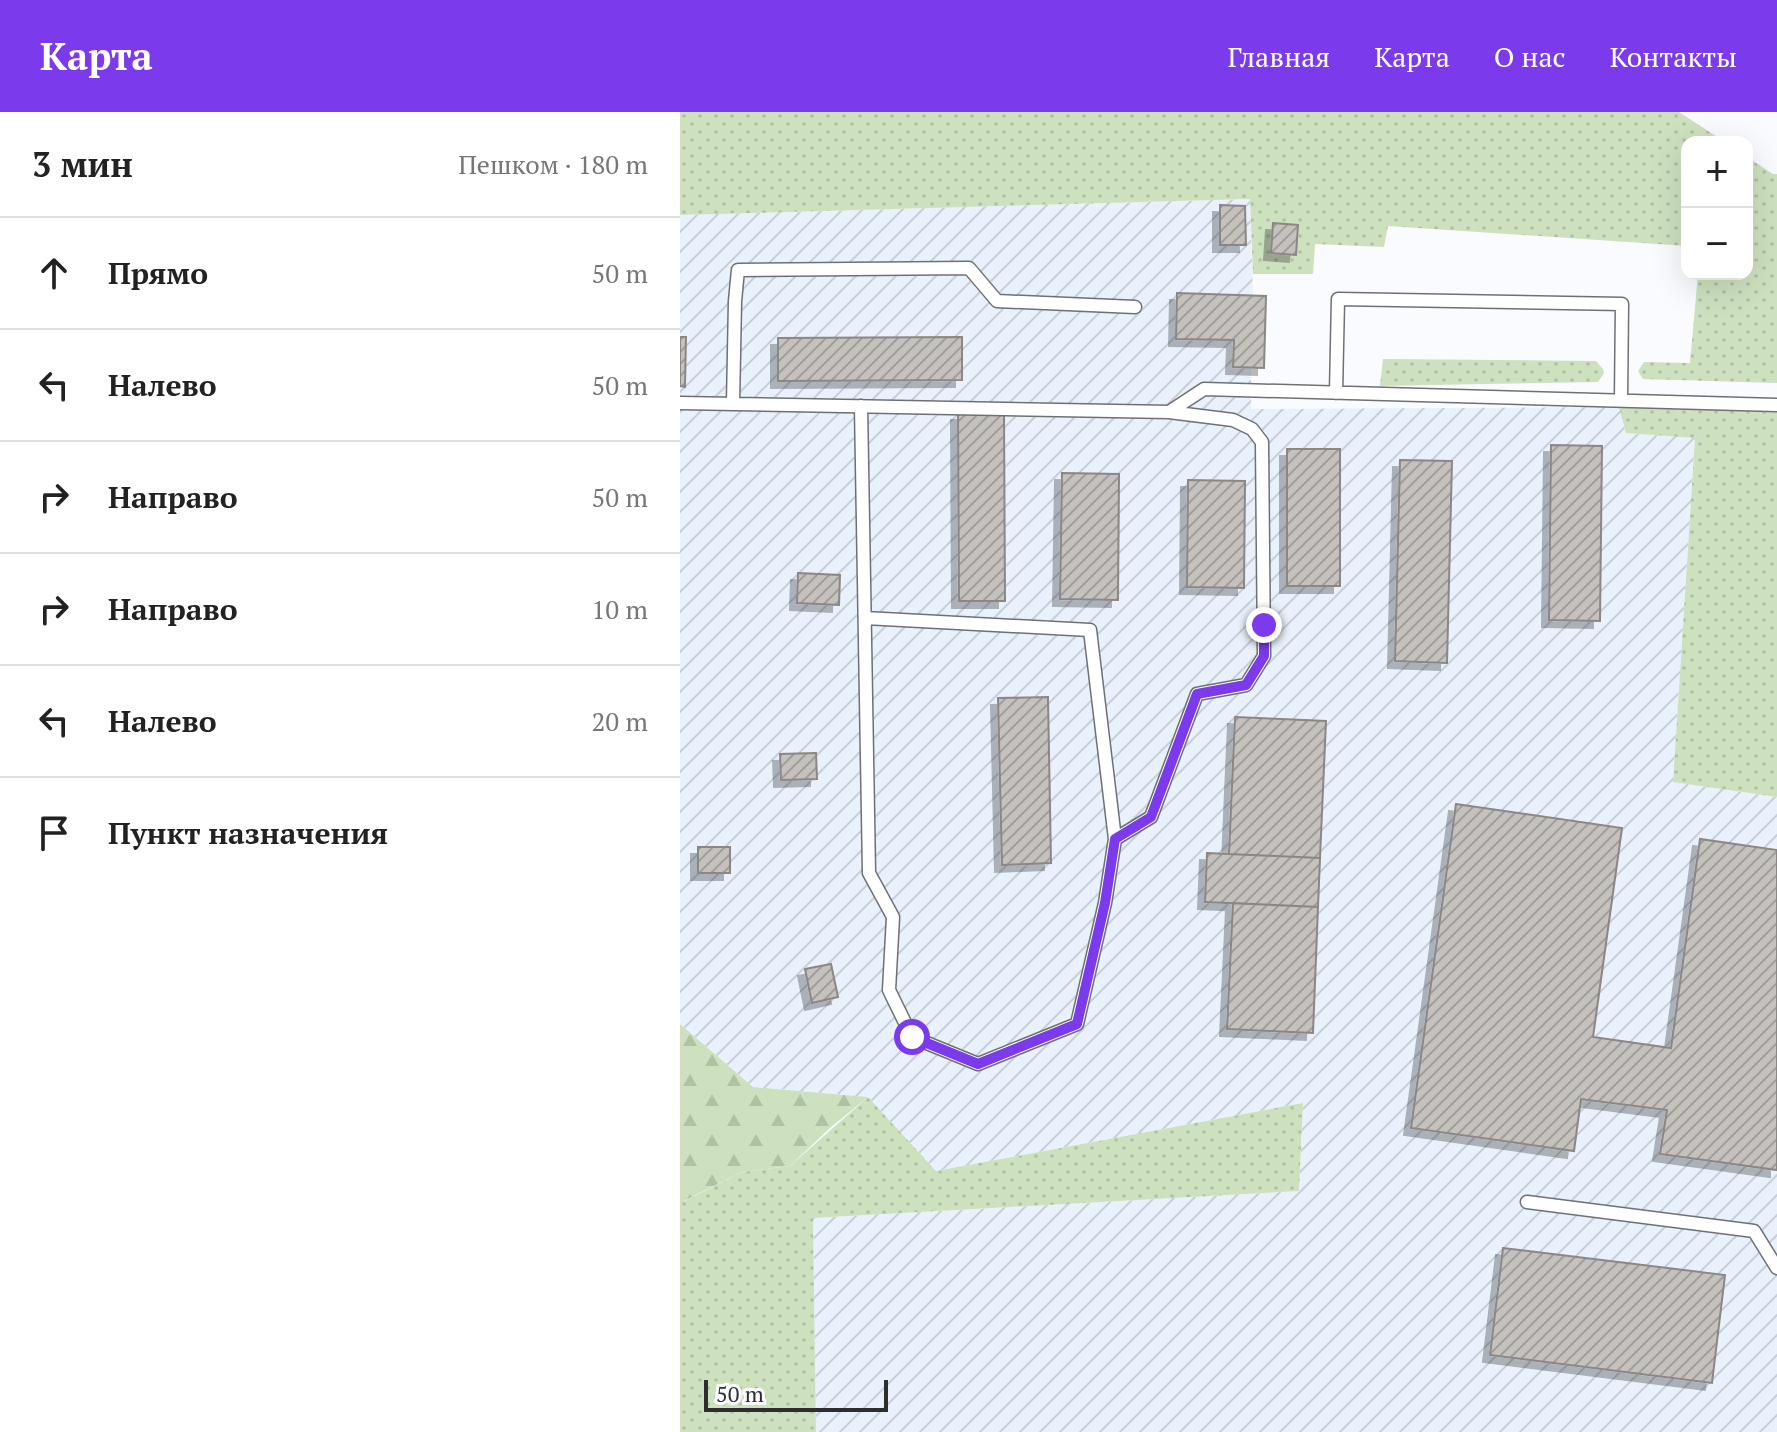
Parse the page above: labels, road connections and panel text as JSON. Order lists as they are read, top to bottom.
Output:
{
  "scale_bar": "50 m",
  "page": {
    "header": "Карта",
    "nav": [
      "Главная",
      "Карта",
      "О нас",
      "Контакты"
    ],
    "heading": ["3 мин", "Пешком · 180 m"],
    "map_buttons": ["+", "−"],
    "list": [
      ["Прямо", "50 m"],
      ["Налево", "50 m"],
      ["Направо", "50 m"],
      ["Направо", "10 m"],
      ["Налево", "20 m"],
      "Пункт назначения"
    ],
    "scale": "50 m"
  }
}
